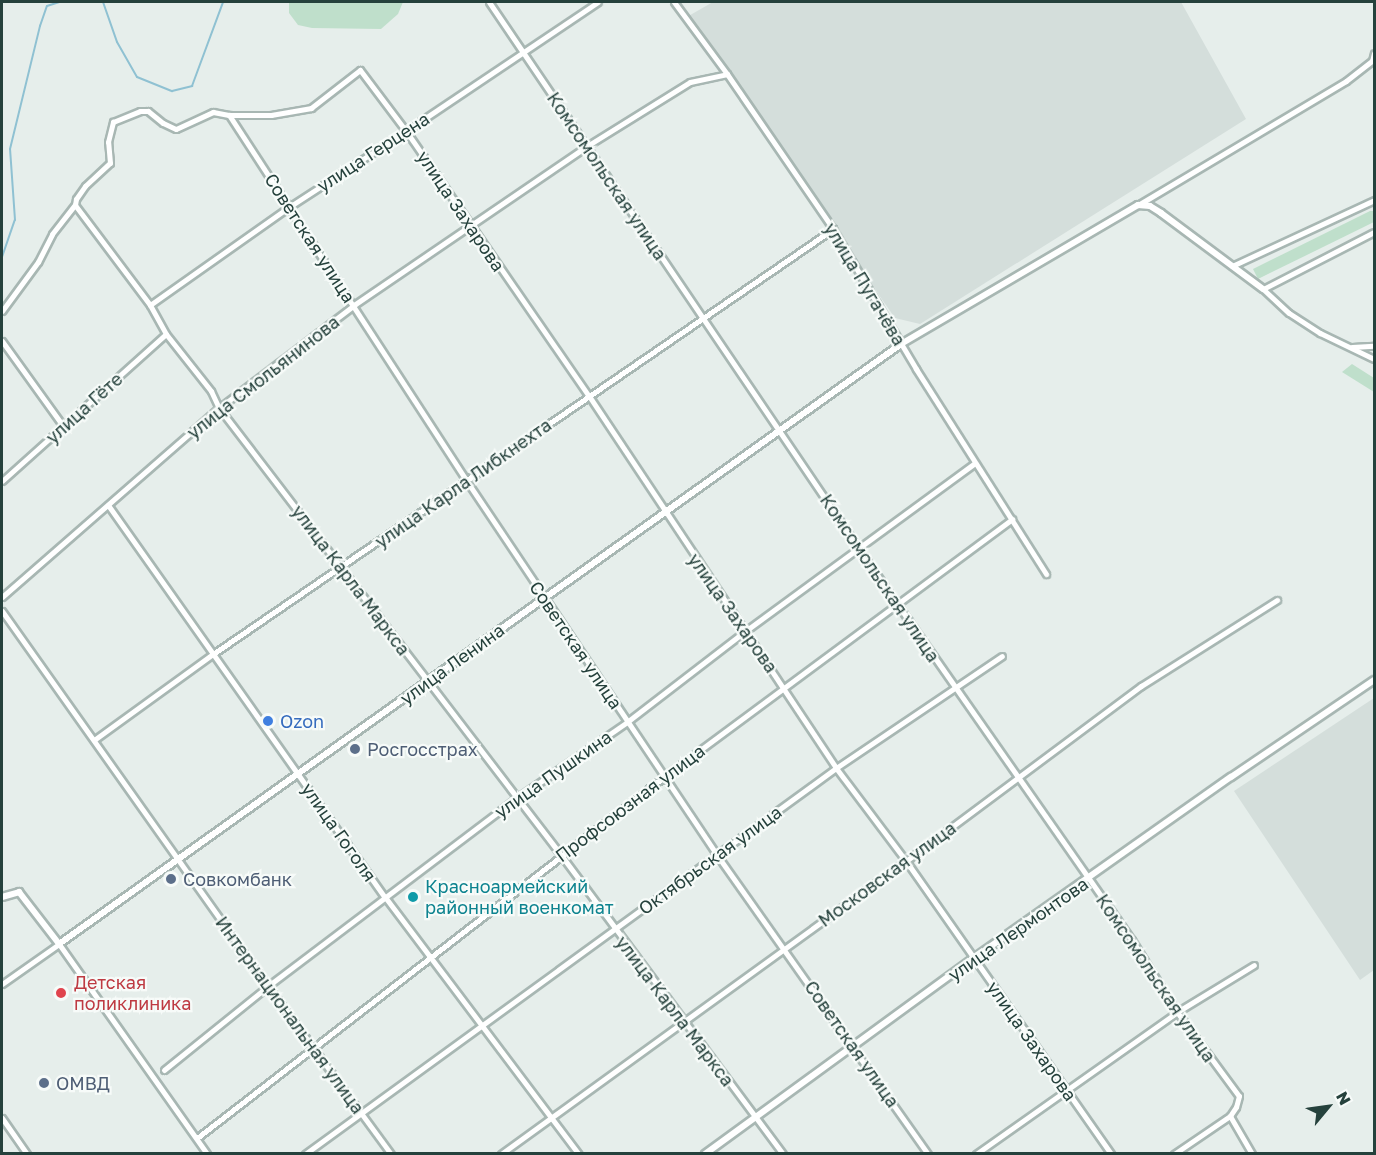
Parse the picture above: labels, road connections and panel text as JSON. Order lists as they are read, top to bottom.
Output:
{
  "streets": {
    "street": [
      "улица Герцена",
      "Комсомольская улица",
      "улица Захарова",
      "Советская улица",
      "улица Пугачёва",
      "улица Смольянинова",
      "улица Гёте",
      "улица Карла Либкнехта",
      "улица Карла Маркса",
      "улица Ленина",
      "улица Пушкина",
      "Профсоюзная улица",
      "улица Гоголя",
      "Октябрьская улица",
      "Московская улица",
      "улица Лермонтова",
      "Интернациональная улица"
    ]
  },
  "crossings": [
    ["улица Герцена", "Комсомольская улица"],
    ["улица Герцена", "улица Захарова"],
    ["улица Герцена", "Советская улица"],
    ["улица Герцена", "улица Карла Маркса"],
    ["Комсомольская улица", "улица Смольянинова"],
    ["Комсомольская улица", "улица Карла Либкнехта"],
    ["Комсомольская улица", "улица Ленина"],
    ["Комсомольская улица", "улица Пушкина"],
    ["Комсомольская улица", "Профсоюзная улица"],
    ["Комсомольская улица", "Октябрьская улица"],
    ["Комсомольская улица", "Московская улица"],
    ["Комсомольская улица", "улица Лермонтова"],
    ["улица Захарова", "Советская улица"],
    ["улица Захарова", "улица Смольянинова"],
    ["улица Захарова", "улица Карла Либкнехта"],
    ["улица Захарова", "улица Ленина"],
    ["улица Захарова", "улица Пушкина"],
    ["улица Захарова", "Профсоюзная улица"],
    ["улица Захарова", "Октябрьская улица"],
    ["улица Захарова", "Московская улица"],
    ["улица Захарова", "улица Лермонтова"],
    ["Советская улица", "улица Смольянинова"],
    ["Советская улица", "улица Карла Либкнехта"],
    ["Советская улица", "улица Ленина"],
    ["Советская улица", "улица Пушкина"],
    ["Советская улица", "Профсоюзная улица"],
    ["Советская улица", "Октябрьская улица"],
    ["Советская улица", "Московская улица"],
    ["Советская улица", "улица Лермонтова"],
    ["улица Пугачёва", "улица Смольянинова"],
    ["улица Пугачёва", "улица Карла Либкнехта"],
    ["улица Пугачёва", "улица Ленина"],
    ["улица Пугачёва", "улица Пушкина"],
    ["улица Пугачёва", "Профсоюзная улица"],
    ["улица Смольянинова", "улица Карла Маркса"],
    ["улица Смольянинова", "улица Гоголя"],
    ["улица Гёте", "улица Карла Маркса"],
    ["улица Карла Либкнехта", "улица Карла Маркса"],
    ["улица Карла Либкнехта", "улица Гоголя"],
    ["улица Карла Либкнехта", "Интернациональная улица"],
    ["улица Карла Маркса", "улица Ленина"],
    ["улица Карла Маркса", "улица Пушкина"],
    ["улица Карла Маркса", "Профсоюзная улица"],
    ["улица Карла Маркса", "Октябрьская улица"],
    ["улица Карла Маркса", "Московская улица"],
    ["улица Карла Маркса", "улица Лермонтова"],
    ["улица Ленина", "улица Гоголя"],
    ["улица Ленина", "Интернациональная улица"],
    ["улица Пушкина", "улица Гоголя"],
    ["улица Пушкина", "Интернациональная улица"],
    ["Профсоюзная улица", "улица Гоголя"],
    ["Профсоюзная улица", "Интернациональная улица"],
    ["улица Гоголя", "Октябрьская улица"],
    ["улица Гоголя", "Московская улица"],
    ["Октябрьская улица", "Интернациональная улица"]
  ],
  "places": [
    "Ozon",
    "Росгосстрах",
    "Совкомбанк",
    "Красноармейский районный военкомат",
    "Детская поликлиника",
    "ОМВД"
  ],
  "north": "top right"
}
